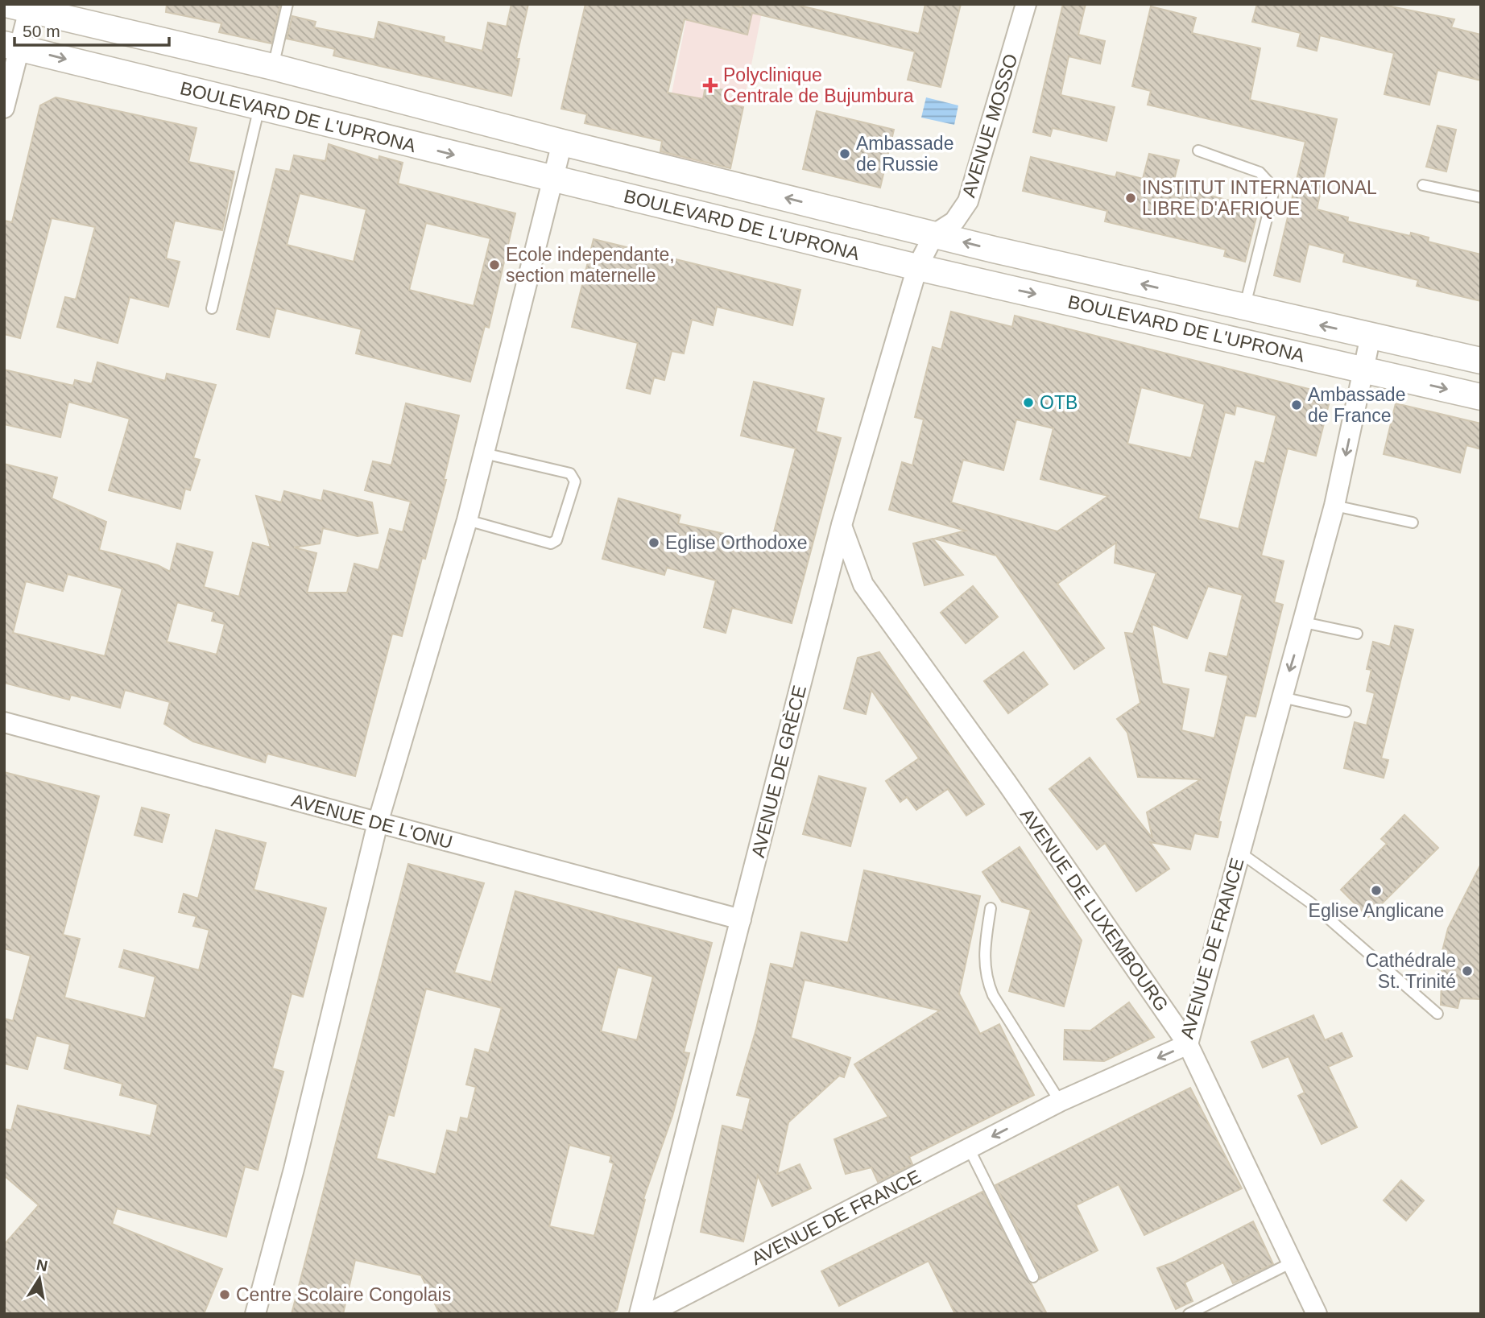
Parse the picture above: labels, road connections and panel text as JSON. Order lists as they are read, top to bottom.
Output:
{
  "streets": {
    "street": [
      "BOULEVARD DE L'UPRONA",
      "AVENUE MOSSO",
      "AVENUE DE GRÈCE",
      "AVENUE DE L'ONU",
      "AVENUE DE LUXEMBOURG",
      "AVENUE DE FRANCE"
    ]
  },
  "crossings": [
    ["BOULEVARD DE L'UPRONA", "AVENUE MOSSO"],
    ["BOULEVARD DE L'UPRONA", "AVENUE DE GRÈCE"],
    ["BOULEVARD DE L'UPRONA", "AVENUE DE FRANCE"],
    ["AVENUE MOSSO", "AVENUE DE GRÈCE"],
    ["AVENUE DE GRÈCE", "AVENUE DE L'ONU"],
    ["AVENUE DE GRÈCE", "AVENUE DE LUXEMBOURG"],
    ["AVENUE DE LUXEMBOURG", "AVENUE DE FRANCE"]
  ],
  "places": {
    "health": ["Polyclinique Centrale de Bujumbura"],
    "other": [
      "Ambassade de Russie",
      "INSTITUT INTERNATIONAL LIBRE D'AFRIQUE",
      "Ecole independante, section maternelle",
      "OTB",
      "Ambassade de France",
      "Eglise Orthodoxe",
      "Eglise Anglicane",
      "Cathédrale St. Trinité",
      "Centre Scolaire Congolais"
    ]
  },
  "scale_bar": "50 m",
  "north": "top"
}
